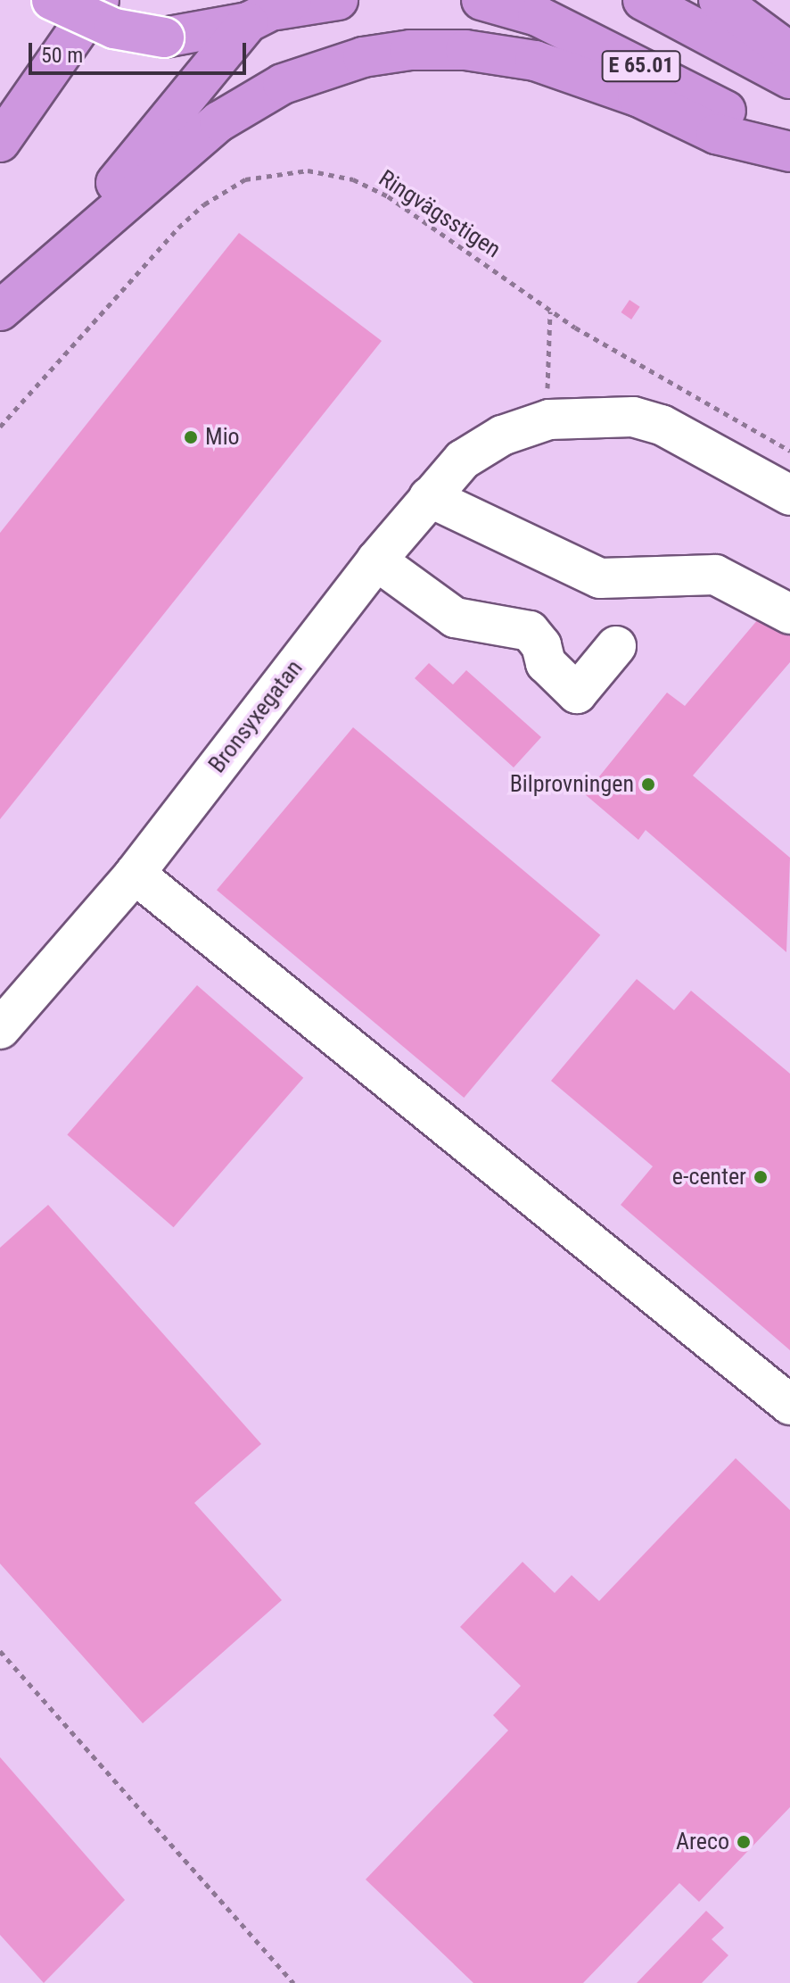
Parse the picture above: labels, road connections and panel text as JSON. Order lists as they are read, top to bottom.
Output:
{
  "streets": {
    "highway": ["E 65.01"],
    "street": ["Bronsyxegatan"],
    "path": ["Ringvägsstigen"]
  },
  "places": [
    "Mio",
    "Bilprovningen",
    "e-center",
    "Areco"
  ],
  "scale_bar": "50 m"
}
